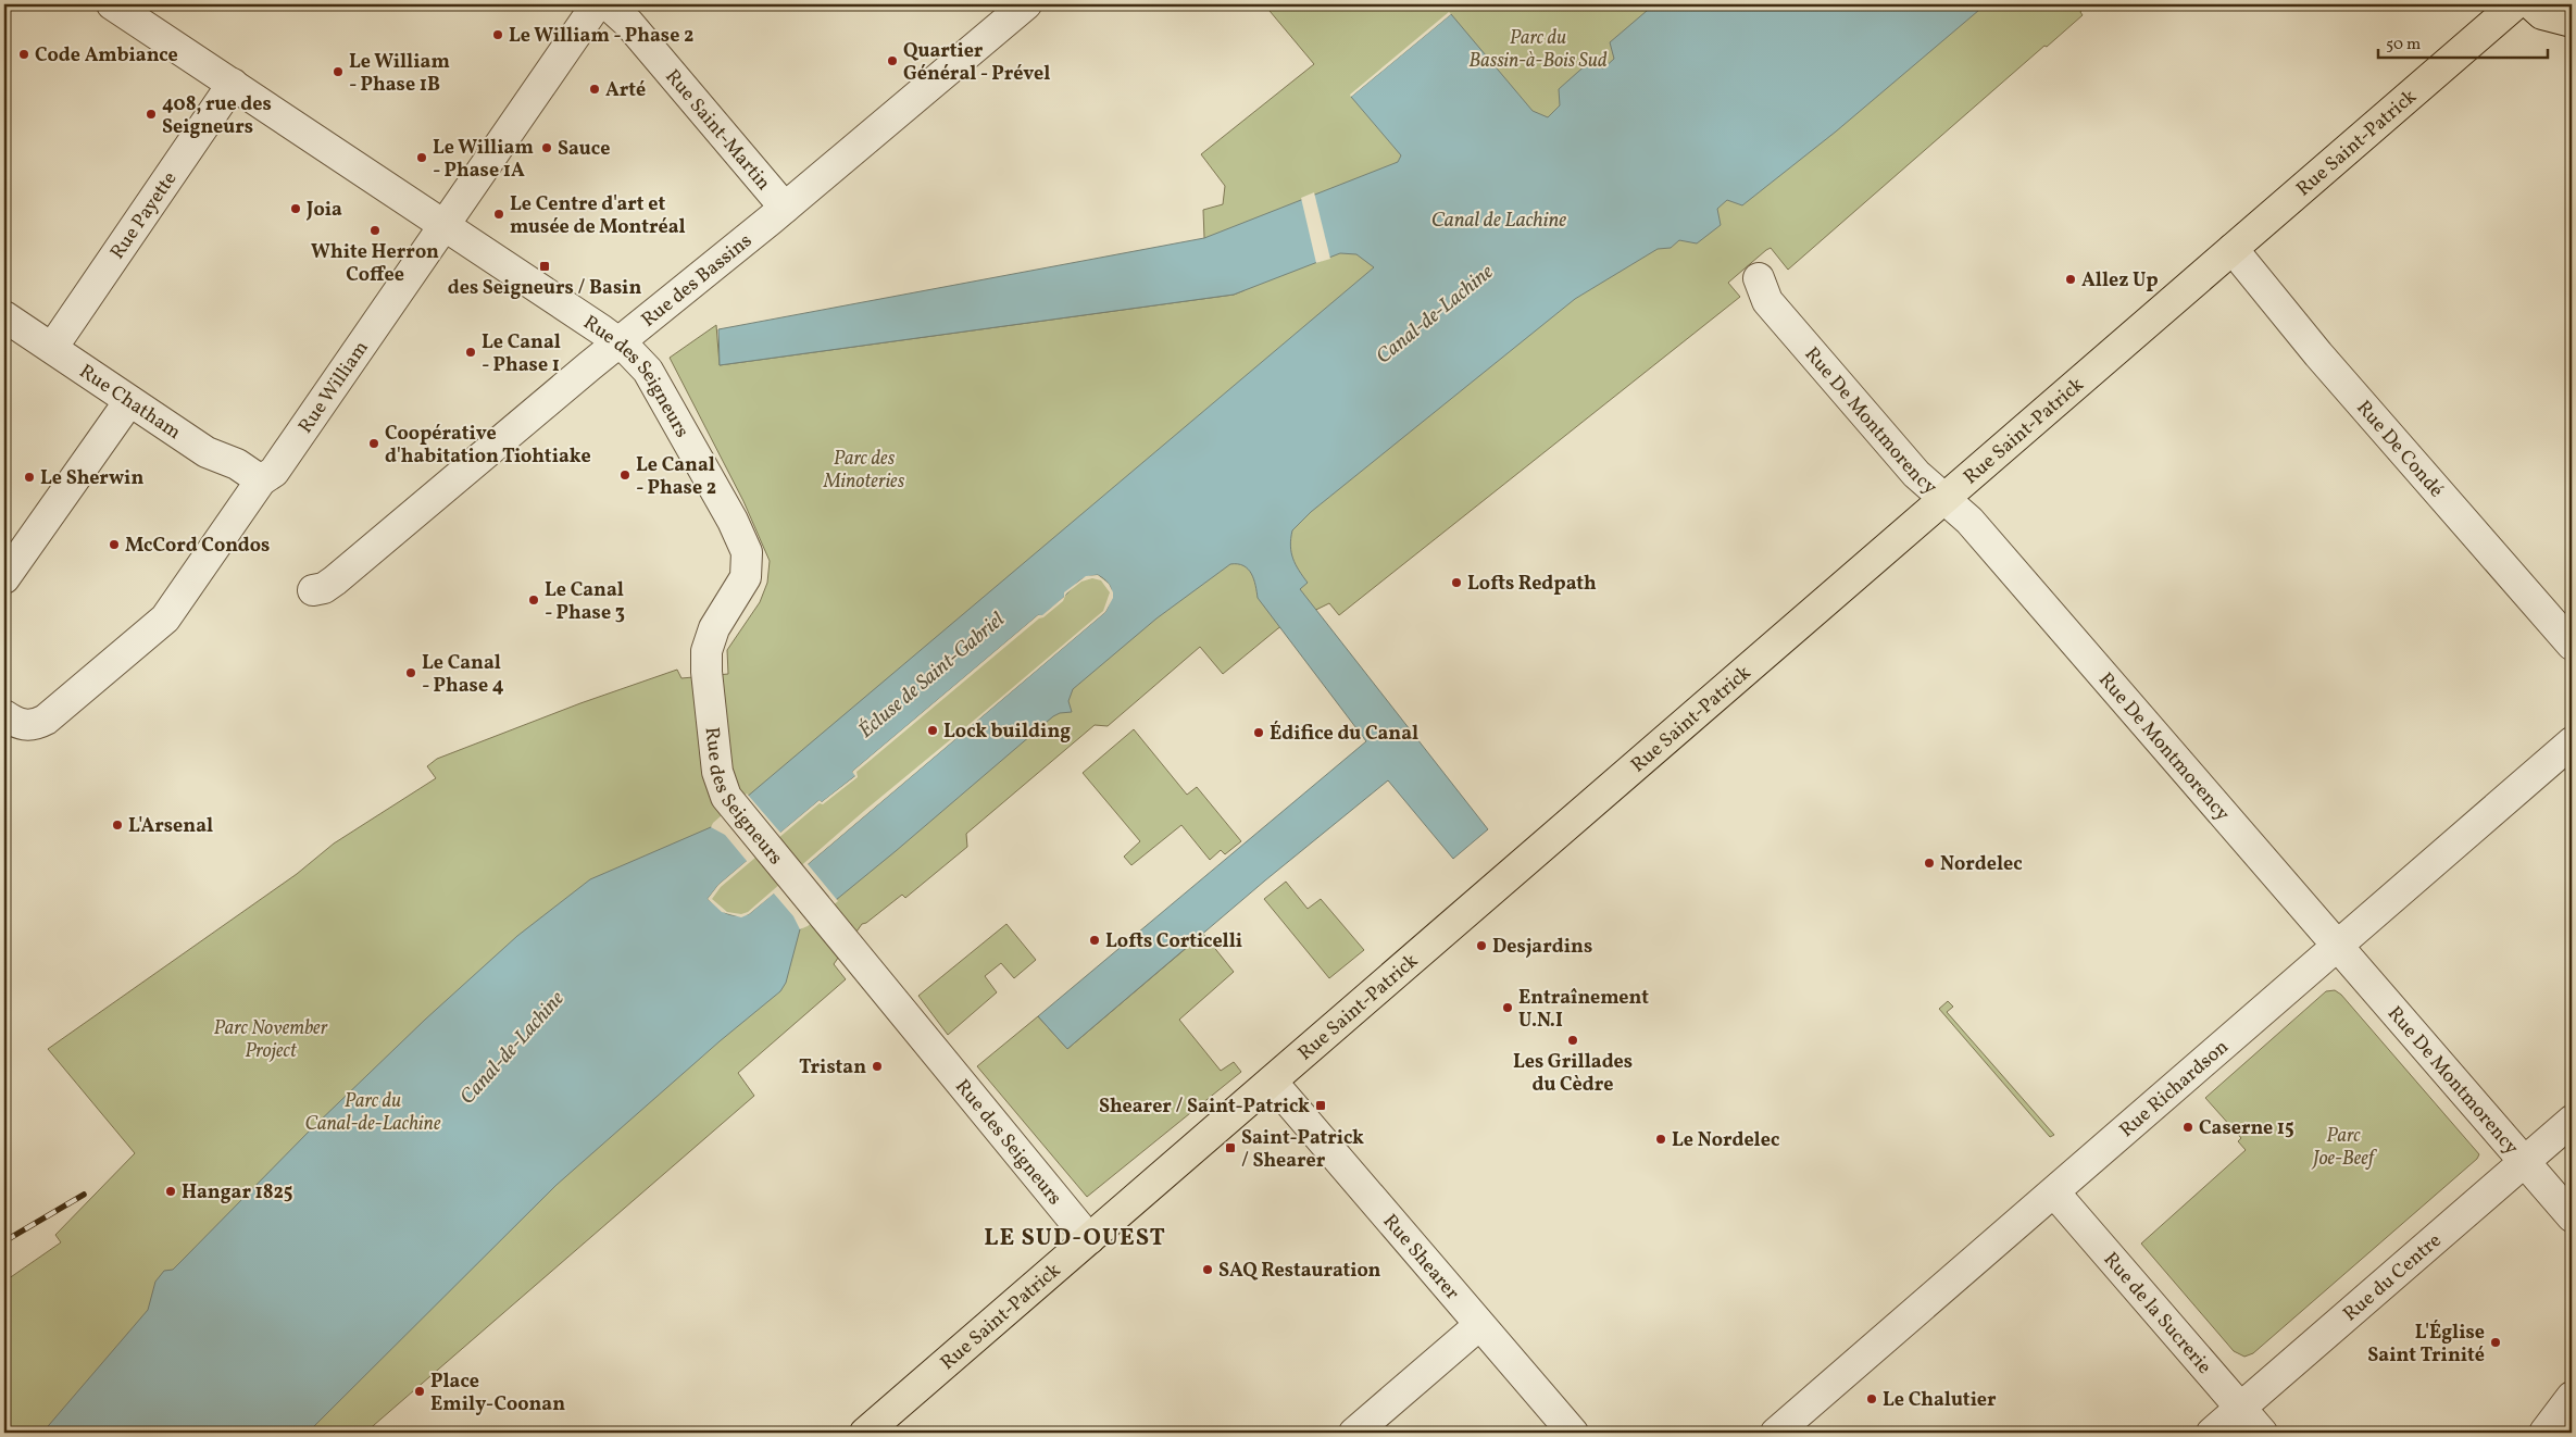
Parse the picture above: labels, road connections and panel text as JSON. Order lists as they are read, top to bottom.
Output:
{
  "streets": {
    "main road": ["Rue Saint-Patrick"],
    "street": [
      "Rue Saint-Martin",
      "Rue Payette",
      "Rue des Bassins",
      "Rue des Seigneurs",
      "Rue William",
      "Rue Chatham",
      "Rue De Montmorency",
      "Rue De Condé",
      "Rue Richardson",
      "Rue Shearer",
      "Rue du Centre",
      "Rue de la Sucrerie"
    ]
  },
  "crossings": [
    ["Rue Saint-Martin", "Rue des Bassins"],
    ["Rue Saint-Patrick", "Rue des Seigneurs"],
    ["Rue Saint-Patrick", "Rue De Montmorency"],
    ["Rue Saint-Patrick", "Rue De Condé"],
    ["Rue Saint-Patrick", "Rue Shearer"],
    ["Rue Payette", "Rue des Seigneurs"],
    ["Rue Payette", "Rue Chatham"],
    ["Rue des Bassins", "Rue des Seigneurs"],
    ["Rue des Seigneurs", "Rue William"],
    ["Rue William", "Rue Chatham"],
    ["Rue De Montmorency", "Rue Richardson"],
    ["Rue De Montmorency", "Rue du Centre"],
    ["Rue Richardson", "Rue de la Sucrerie"],
    ["Rue du Centre", "Rue de la Sucrerie"]
  ],
  "districts": ["LE SUD-OUEST"],
  "water": ["Canal de Lachine", "Canal-de-Lachine", "Écluse de Saint-Gabriel"],
  "parks": [
    "Parc du Bassin-à-Bois Sud",
    "Parc des Minoteries",
    "Parc November Project",
    "Parc du Canal-de-Lachine",
    "Parc Joe-Beef"
  ],
  "places": {
    "other": [
      "Le William - Phase 2",
      "Code Ambiance",
      "Quartier Général - Prével",
      "Le William - Phase 1B",
      "Arté",
      "408, rue des Seigneurs",
      "Sauce",
      "Le William - Phase 1A",
      "Joia",
      "Le Centre d'art et musée de Montréal",
      "White Herron Coffee",
      "Allez Up",
      "Le Canal - Phase 1",
      "Coopérative d'habitation Tiohtiake",
      "Le Canal - Phase 2",
      "Le Sherwin",
      "McCord Condos",
      "Lofts Redpath",
      "Le Canal - Phase 3",
      "Le Canal - Phase 4",
      "Lock building",
      "Édifice du Canal",
      "L'Arsenal",
      "Nordelec",
      "Lofts Corticelli",
      "Desjardins",
      "Entraînement U.N.I",
      "Les Grillades du Cèdre",
      "Tristan",
      "Caserne 15",
      "Le Nordelec",
      "Hangar 1825",
      "SAQ Restauration",
      "L'Église Saint Trinité",
      "Place Emily-Coonan",
      "Le Chalutier"
    ],
    "transit": ["des Seigneurs / Basin", "Shearer / Saint-Patrick", "Saint-Patrick / Shearer"]
  },
  "scale_bar": "50 m"
}
